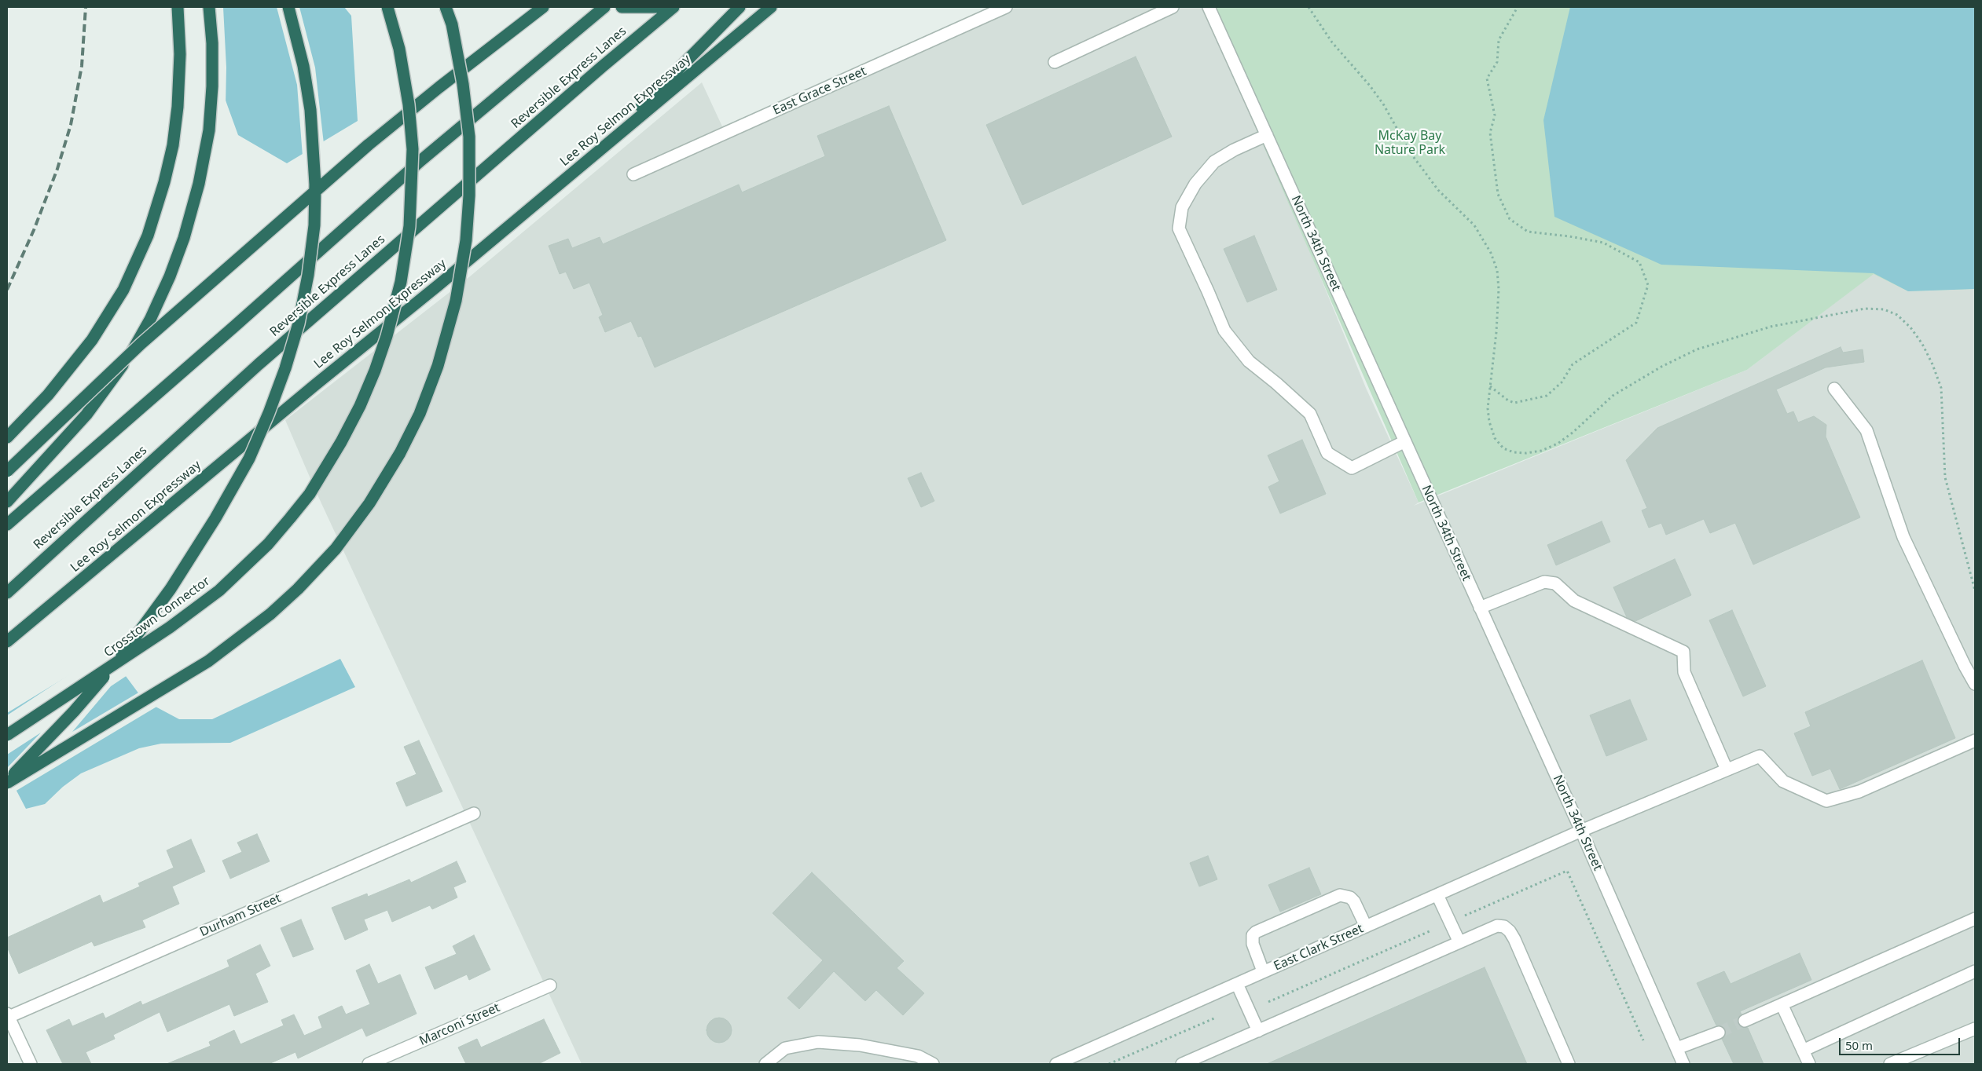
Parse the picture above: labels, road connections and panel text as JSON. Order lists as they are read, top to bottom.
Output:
{
  "streets": {
    "highway": ["Reversible Express Lanes", "Lee Roy Selmon Expressway", "Crosstown Connector"],
    "street": [
      "East Grace Street",
      "North 34th Street",
      "Durham Street",
      "East Clark Street",
      "Marconi Street"
    ]
  },
  "crossings": [
    ["North 34th Street", "East Clark Street"]
  ],
  "parks": ["McKay Bay Nature Park"],
  "scale_bar": "50 m"
}
